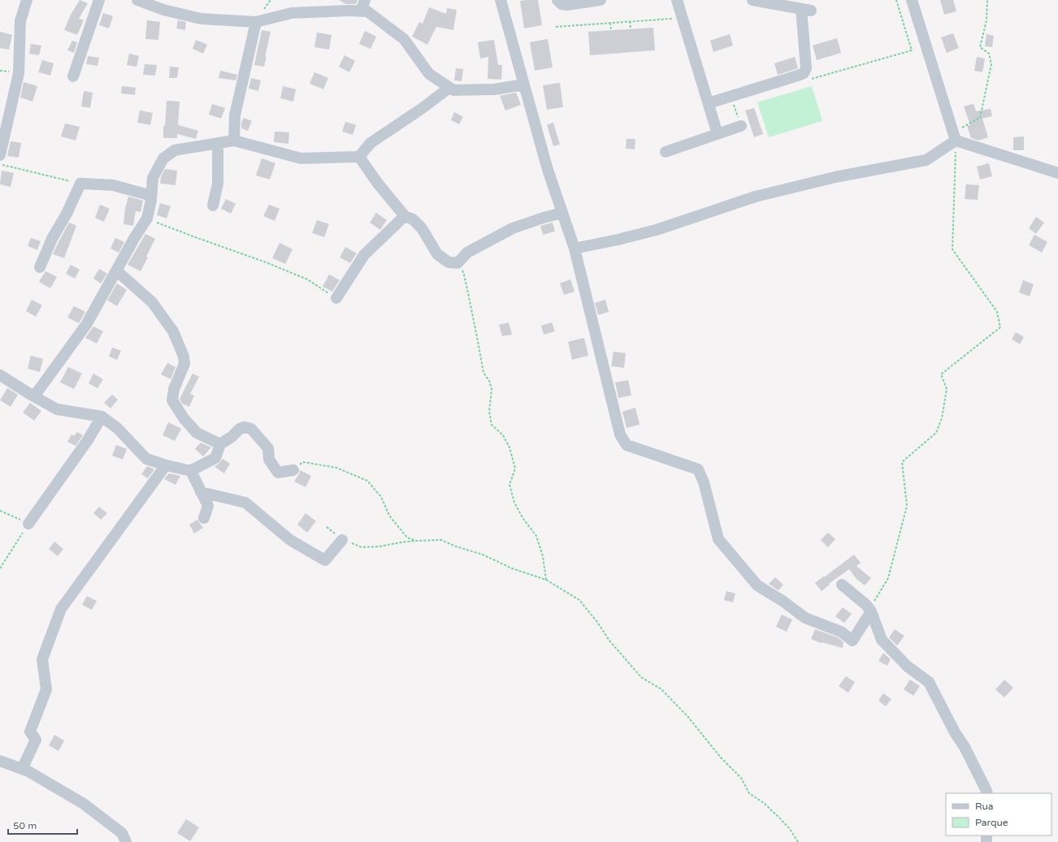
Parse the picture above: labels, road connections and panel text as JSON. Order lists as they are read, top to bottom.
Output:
{
  "legend": ["Rua", "Parque"],
  "scale_bar": "50 m"
}
